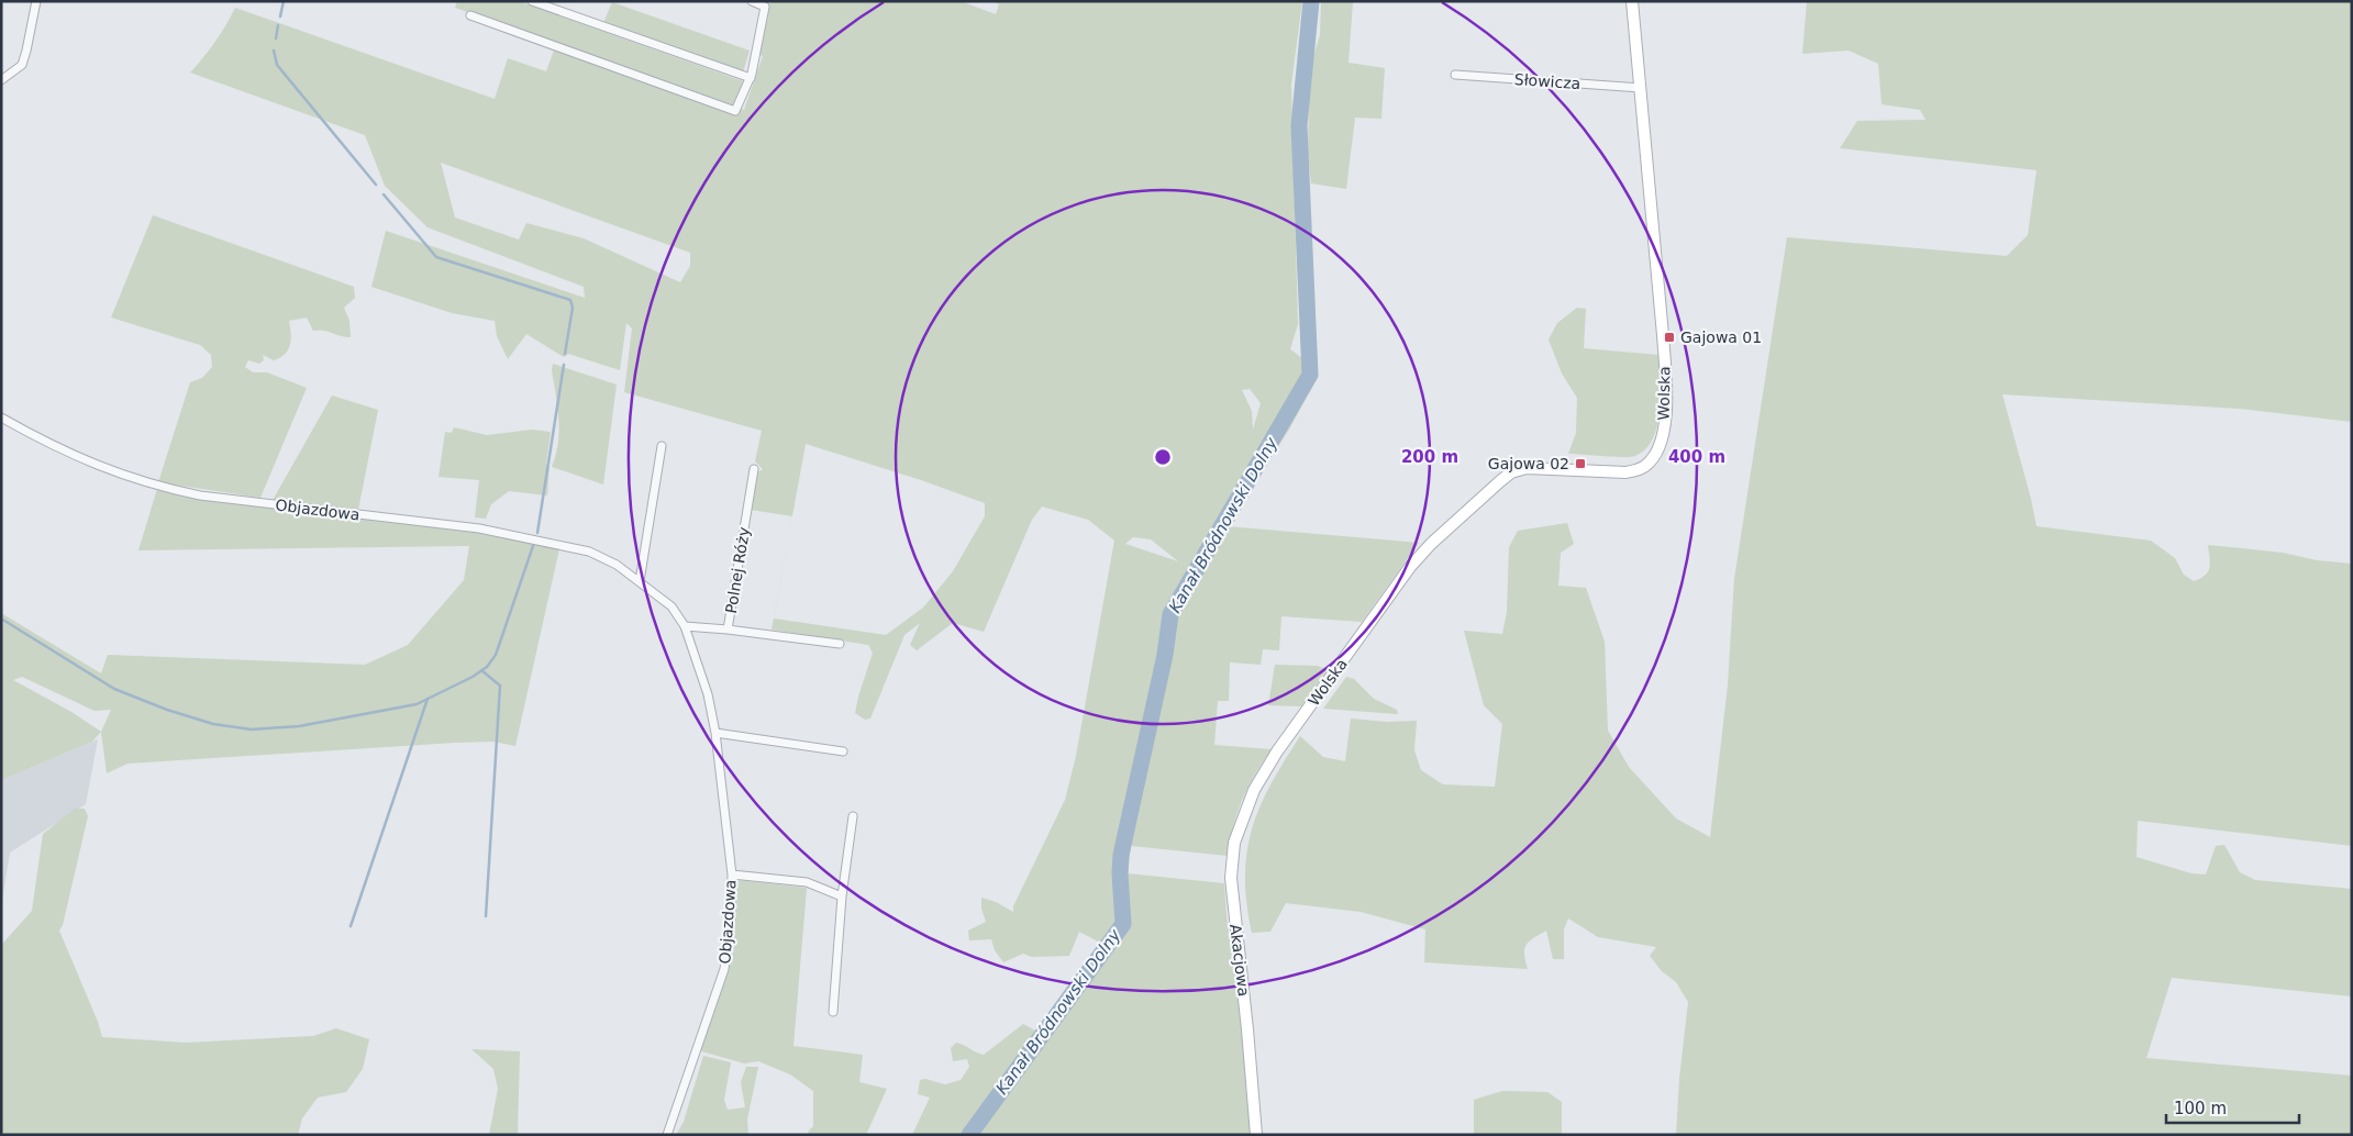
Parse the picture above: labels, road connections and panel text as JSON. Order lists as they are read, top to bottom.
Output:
{
  "streets": {
    "street": [
      "Słowicza",
      "Wolska",
      "Objazdowa",
      "Polnej Róży",
      "Akacjowa"
    ]
  },
  "crossings": [
    ["Słowicza", "Wolska"],
    ["Wolska", "Akacjowa"],
    ["Objazdowa", "Polnej Róży"]
  ],
  "water": ["Kanał Bródnowski Dolny"],
  "places": {
    "transit": ["Gajowa 01", "Gajowa 02"]
  },
  "scale_bar": "100 m",
  "rings": ["200 m", "400 m"]
}
